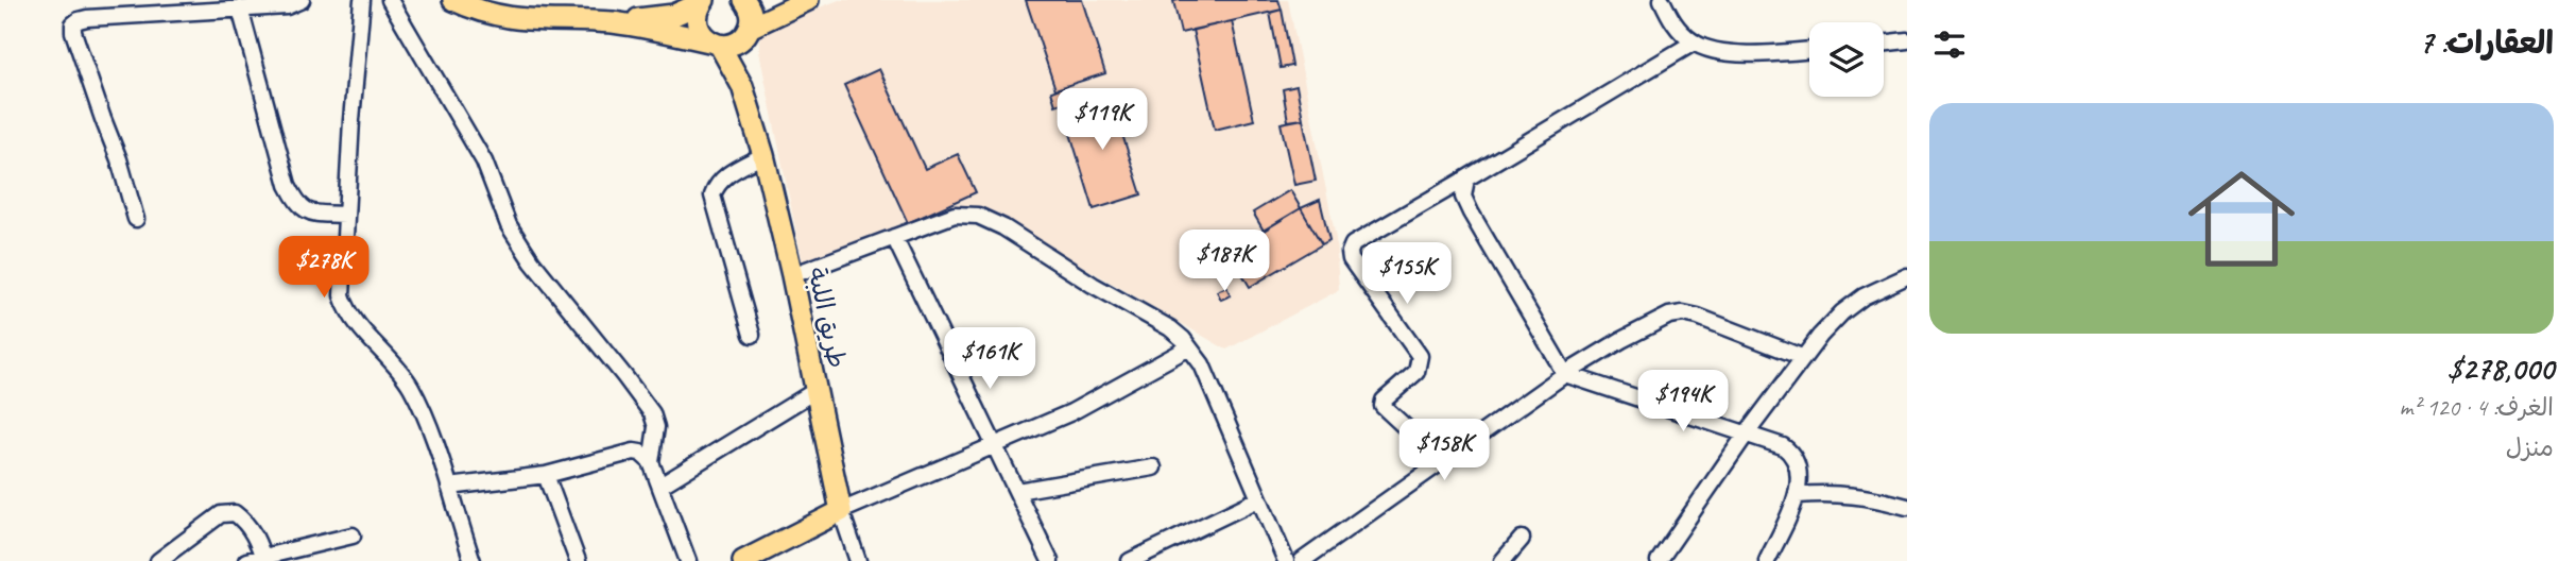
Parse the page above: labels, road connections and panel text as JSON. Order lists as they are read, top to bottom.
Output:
{
  "streets": {
    "main road": ["طريق اللبة"]
  },
  "page": {
    "heading": "العقارات: 7",
    "price": [
      "$119K",
      "$187K",
      "$278K",
      "$155K",
      "$161K",
      "$194K",
      "$158K"
    ],
    "list": [
      {
        "name": "$278,000",
        "note": "الغرف: 4 · 120 m² · منزل"
      }
    ]
  }
}
